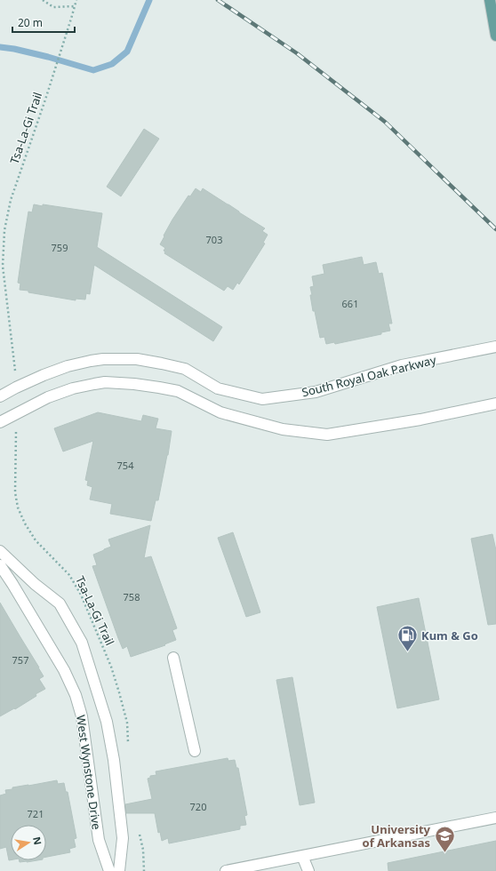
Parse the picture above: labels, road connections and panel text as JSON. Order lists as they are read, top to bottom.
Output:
{
  "streets": {
    "street": ["South Royal Oak Parkway", "West Wynstone Drive"],
    "path": ["Tsa-La-Gi Trail"]
  },
  "crossings": [
    ["Tsa-La-Gi Trail", "South Royal Oak Parkway"]
  ],
  "places": {
    "fuel station": ["Kum & Go"],
    "school or university": ["University of Arkansas"]
  },
  "house_numbers": [
    "703",
    "759",
    "661",
    "754",
    "758",
    "757",
    "720",
    "721"
  ],
  "scale_bar": "20 m",
  "north": "right"
}
